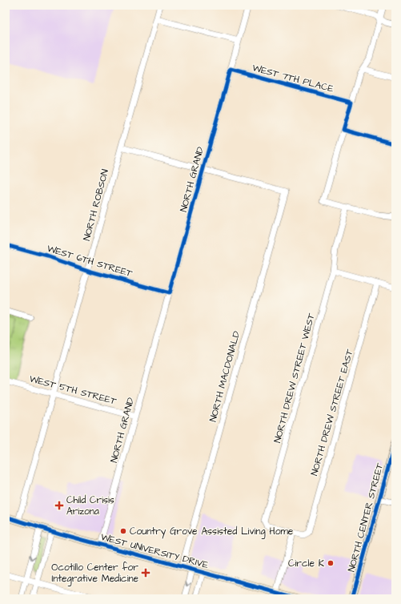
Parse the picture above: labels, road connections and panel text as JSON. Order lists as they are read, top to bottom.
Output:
{
  "streets": {
    "main road": ["WEST UNIVERSITY DRIVE"],
    "street": [
      "WEST 7TH PLACE",
      "NORTH GRAND",
      "NORTH ROBSON",
      "WEST 6TH STREET",
      "NORTH MACDONALD",
      "NORTH DREW STREET WEST",
      "WEST 5TH STREET",
      "NORTH DREW STREET EAST",
      "NORTH CENTER STREET"
    ]
  },
  "crossings": [
    ["WEST 7TH PLACE", "NORTH GRAND"],
    ["NORTH GRAND", "WEST 6TH STREET"],
    ["NORTH GRAND", "NORTH MACDONALD"],
    ["NORTH GRAND", "WEST 5TH STREET"],
    ["NORTH GRAND", "WEST UNIVERSITY DRIVE"],
    ["NORTH ROBSON", "WEST 6TH STREET"],
    ["NORTH ROBSON", "WEST 5TH STREET"],
    ["NORTH ROBSON", "WEST UNIVERSITY DRIVE"],
    ["NORTH MACDONALD", "WEST UNIVERSITY DRIVE"],
    ["NORTH DREW STREET WEST", "NORTH DREW STREET EAST"]
  ],
  "places": {
    "health": ["Child Crisis Arizona", "Ocotillo Center for Integrative Medicine"],
    "other": ["Country Grove Assisted Living Home", "Circle K"]
  }
}
